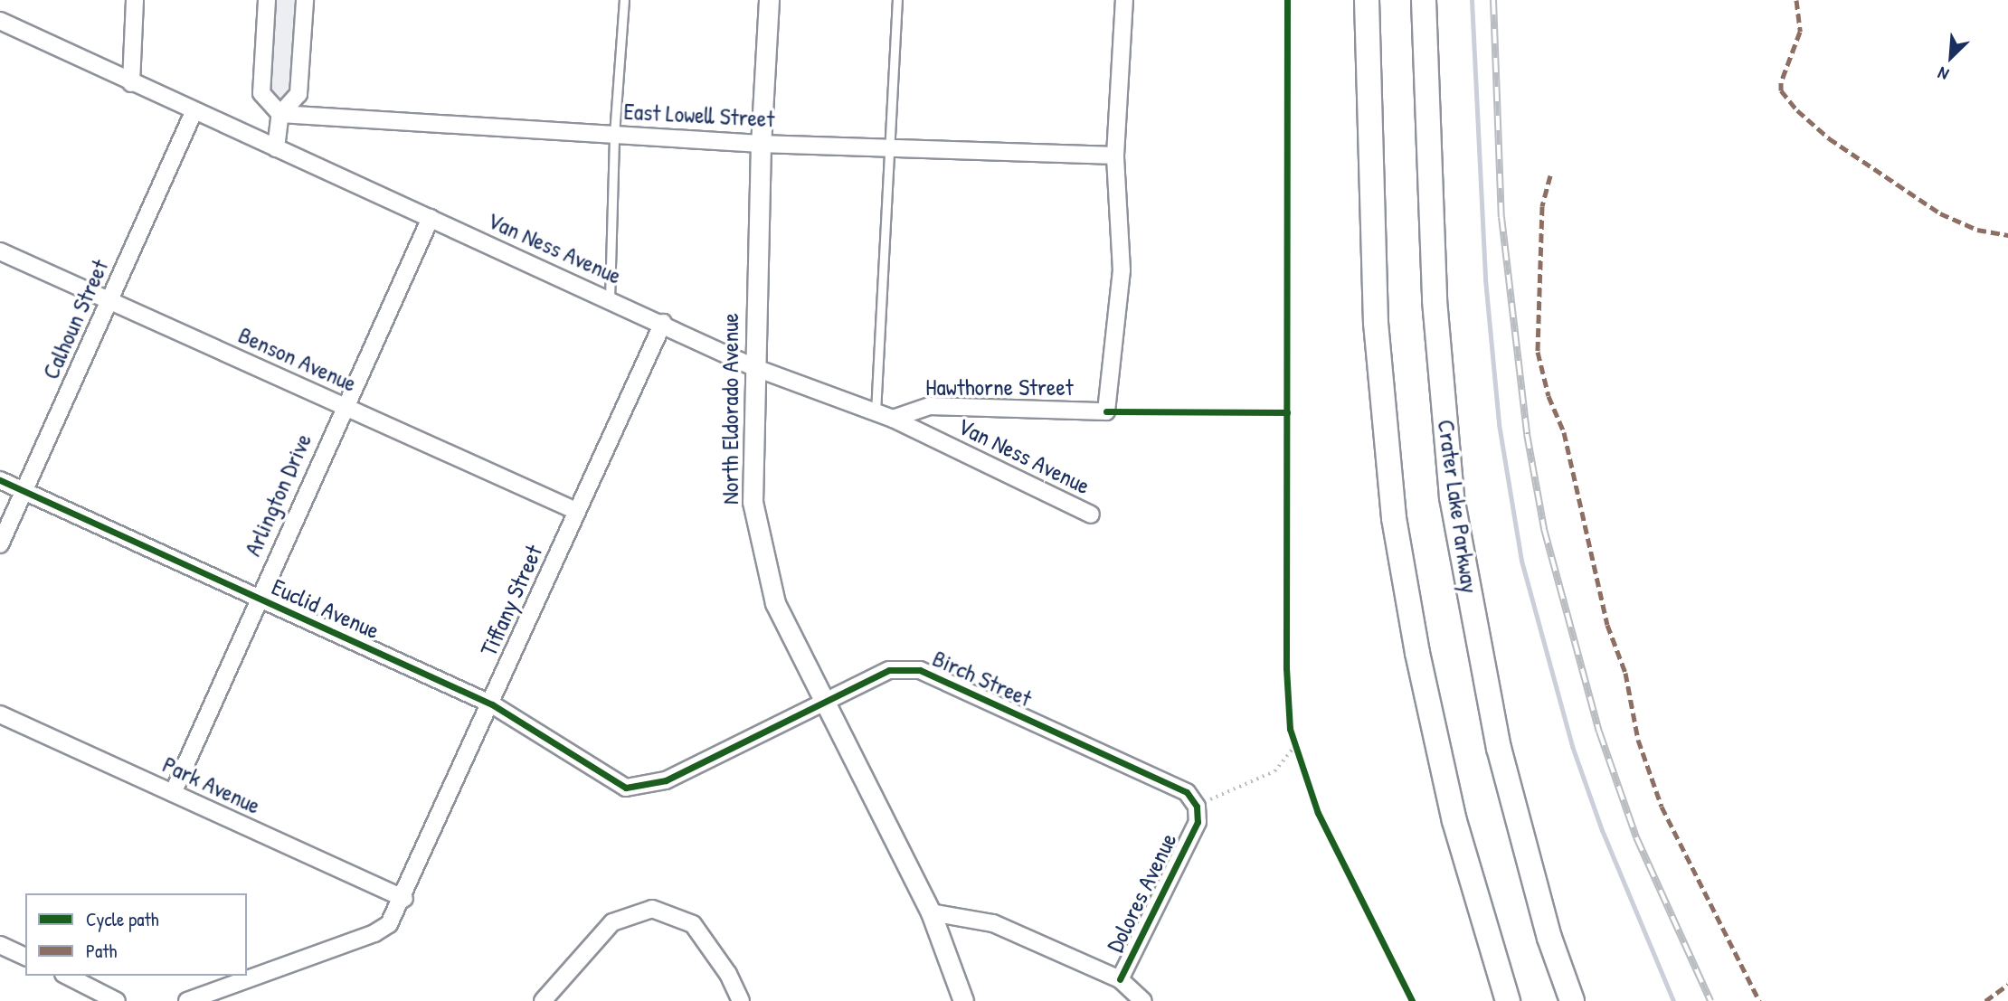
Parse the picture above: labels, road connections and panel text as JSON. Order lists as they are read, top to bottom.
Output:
{
  "streets": {
    "main road": ["Crater Lake Parkway"],
    "street": [
      "East Lowell Street",
      "Van Ness Avenue",
      "Calhoun Street",
      "Benson Avenue",
      "Hawthorne Street",
      "North Eldorado Avenue",
      "Arlington Drive",
      "Tiffany Street",
      "Euclid Avenue",
      "Birch Street",
      "Park Avenue",
      "Dolores Avenue"
    ]
  },
  "crossings": [
    ["East Lowell Street", "Hawthorne Street"],
    ["East Lowell Street", "North Eldorado Avenue"],
    ["Van Ness Avenue", "Calhoun Street"],
    ["Van Ness Avenue", "Hawthorne Street"],
    ["Van Ness Avenue", "North Eldorado Avenue"],
    ["Van Ness Avenue", "Arlington Drive"],
    ["Van Ness Avenue", "Tiffany Street"],
    ["Calhoun Street", "Benson Avenue"],
    ["Calhoun Street", "Euclid Avenue"],
    ["Benson Avenue", "Arlington Drive"],
    ["Benson Avenue", "Tiffany Street"],
    ["North Eldorado Avenue", "Birch Street"],
    ["Arlington Drive", "Euclid Avenue"],
    ["Arlington Drive", "Park Avenue"],
    ["Tiffany Street", "Euclid Avenue"],
    ["Tiffany Street", "Park Avenue"],
    ["Euclid Avenue", "Birch Street"],
    ["Birch Street", "Dolores Avenue"]
  ],
  "legend": ["Cycle path", "Path"],
  "north": "bottom left"
}
